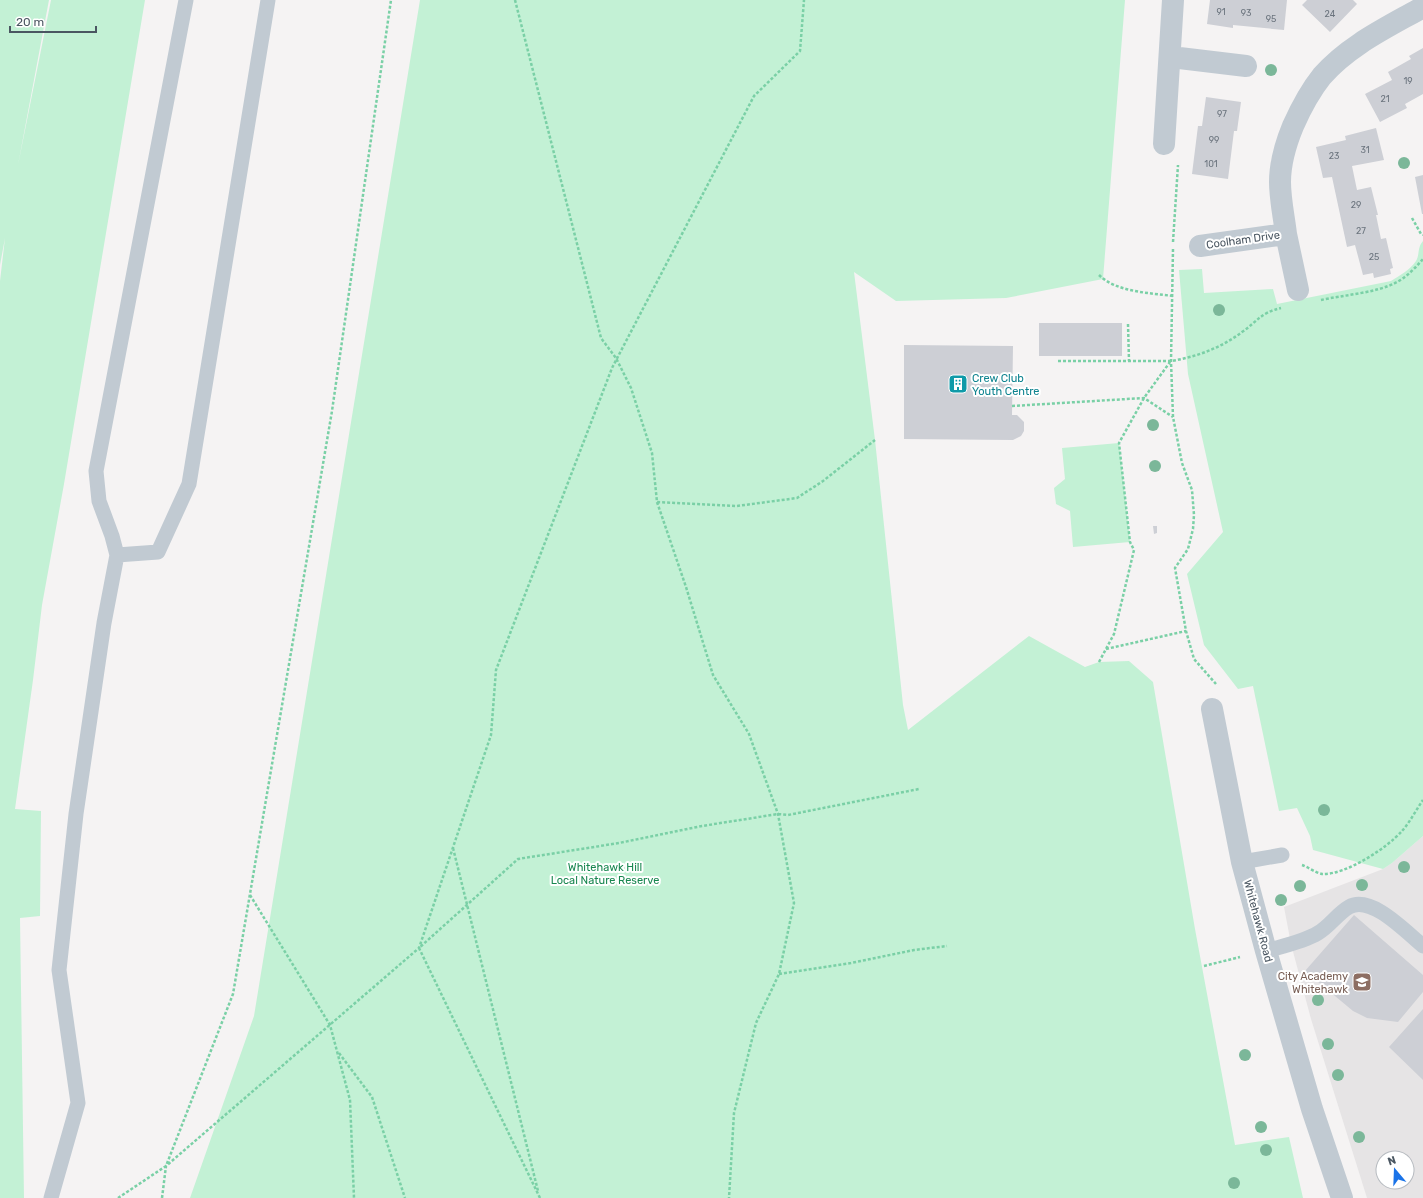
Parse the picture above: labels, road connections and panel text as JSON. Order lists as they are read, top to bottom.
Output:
{
  "streets": {
    "street": ["Coolham Drive", "Whitehawk Road"]
  },
  "parks": ["Whitehawk Hill Local Nature Reserve"],
  "places": {
    "building": ["Crew Club Youth Centre"],
    "school or university": ["City Academy Whitehawk"]
  },
  "house_numbers": [
    "91",
    "93",
    "24",
    "95",
    "19",
    "21",
    "97",
    "99",
    "31",
    "23",
    "101",
    "29",
    "27",
    "25"
  ],
  "scale_bar": "20 m",
  "north": "top"
}
